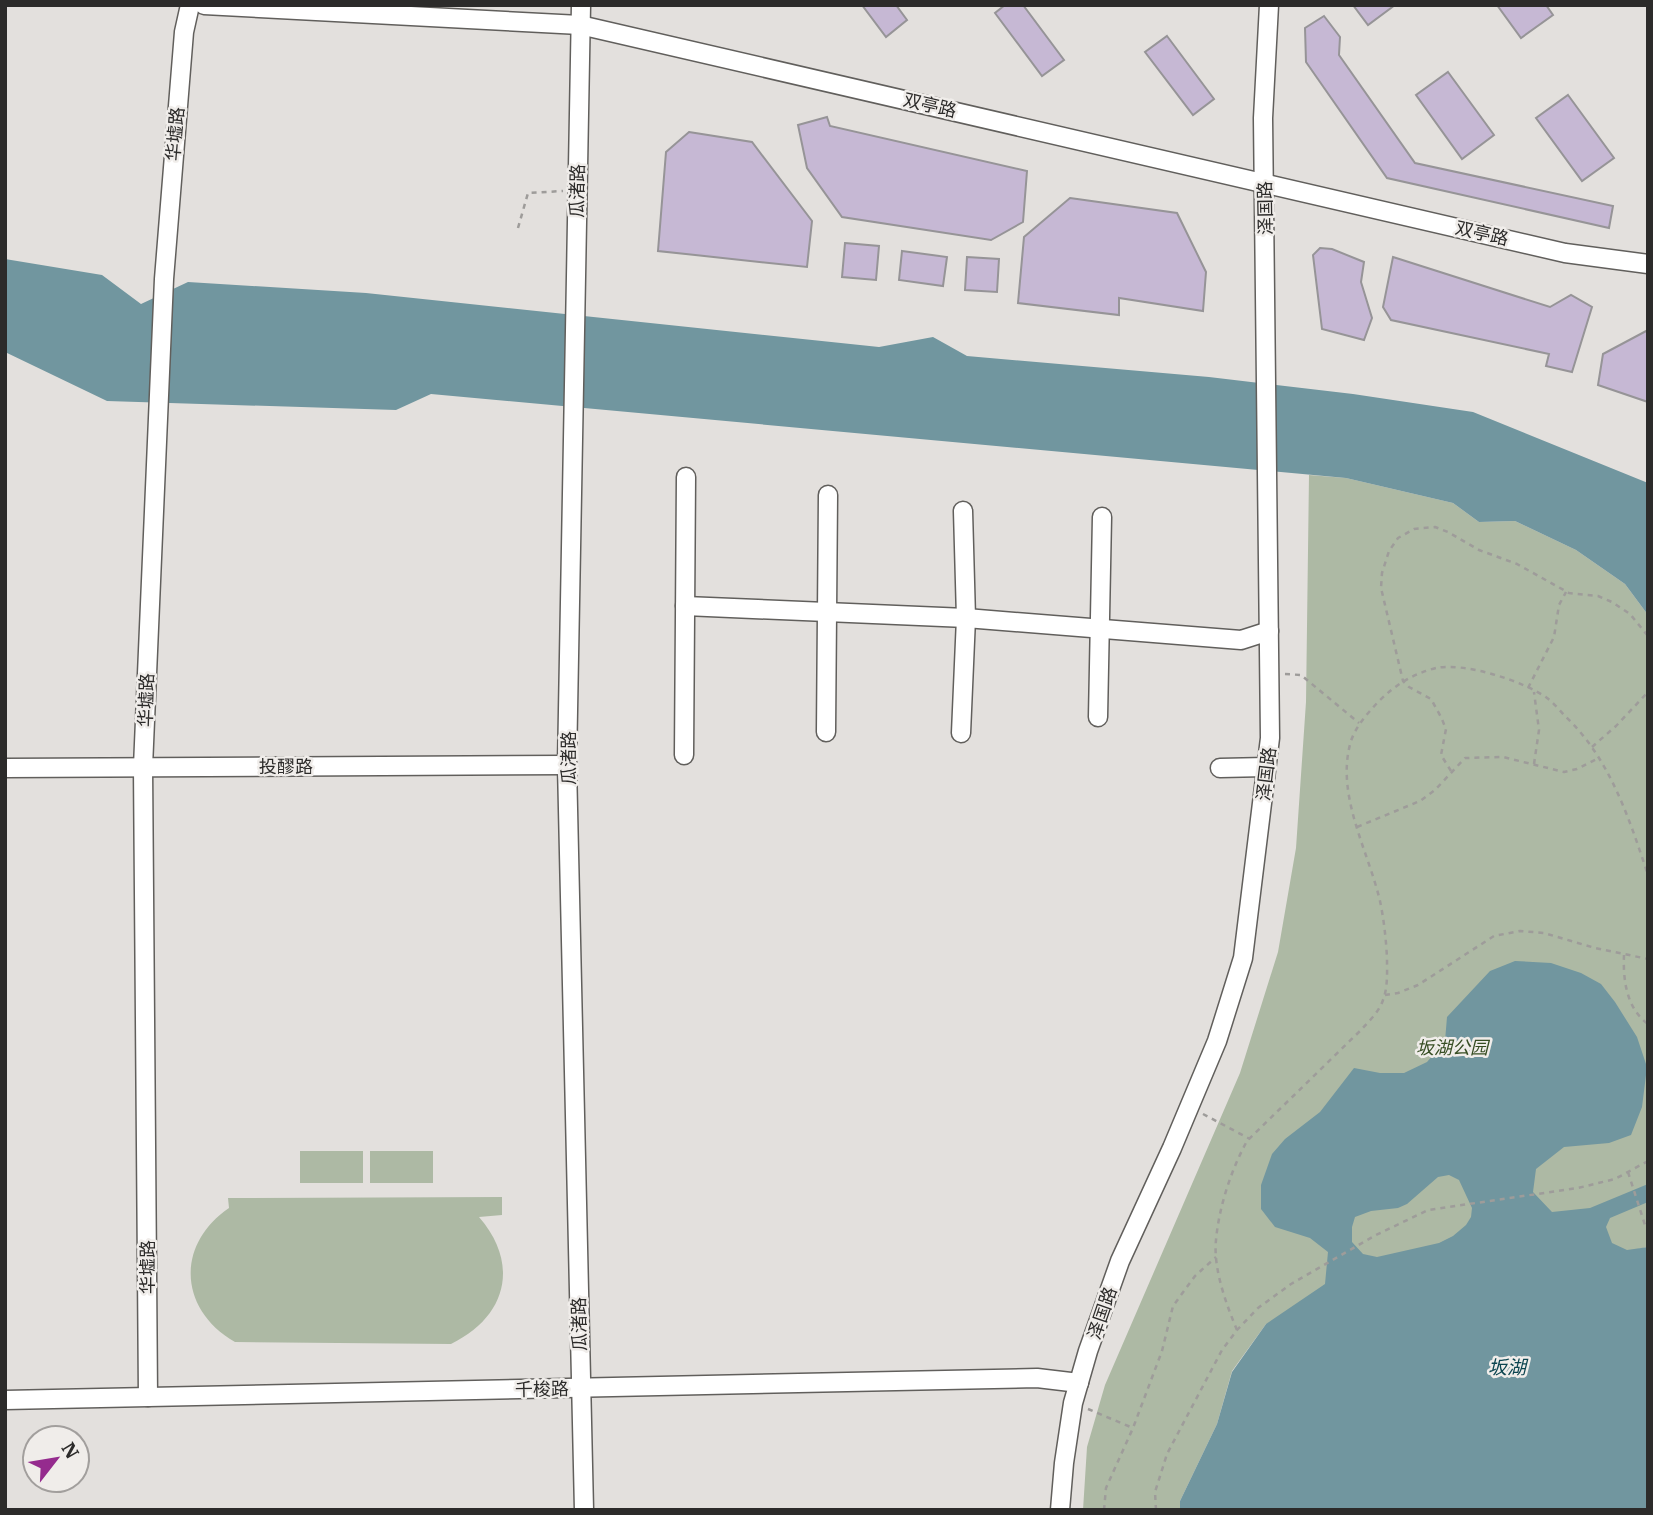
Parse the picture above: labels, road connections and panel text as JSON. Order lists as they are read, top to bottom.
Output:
{
  "streets": {
    "street": [
      "双亭路",
      "华墟路",
      "瓜渚路",
      "泽国路",
      "投醪路",
      "千梭路"
    ]
  },
  "crossings": [
    ["双亭路", "瓜渚路"],
    ["双亭路", "泽国路"],
    ["华墟路", "投醪路"],
    ["华墟路", "千梭路"],
    ["瓜渚路", "投醪路"],
    ["瓜渚路", "千梭路"],
    ["泽国路", "千梭路"]
  ],
  "water": ["坂湖"],
  "parks": ["坂湖公园"],
  "north": "top right"
}
